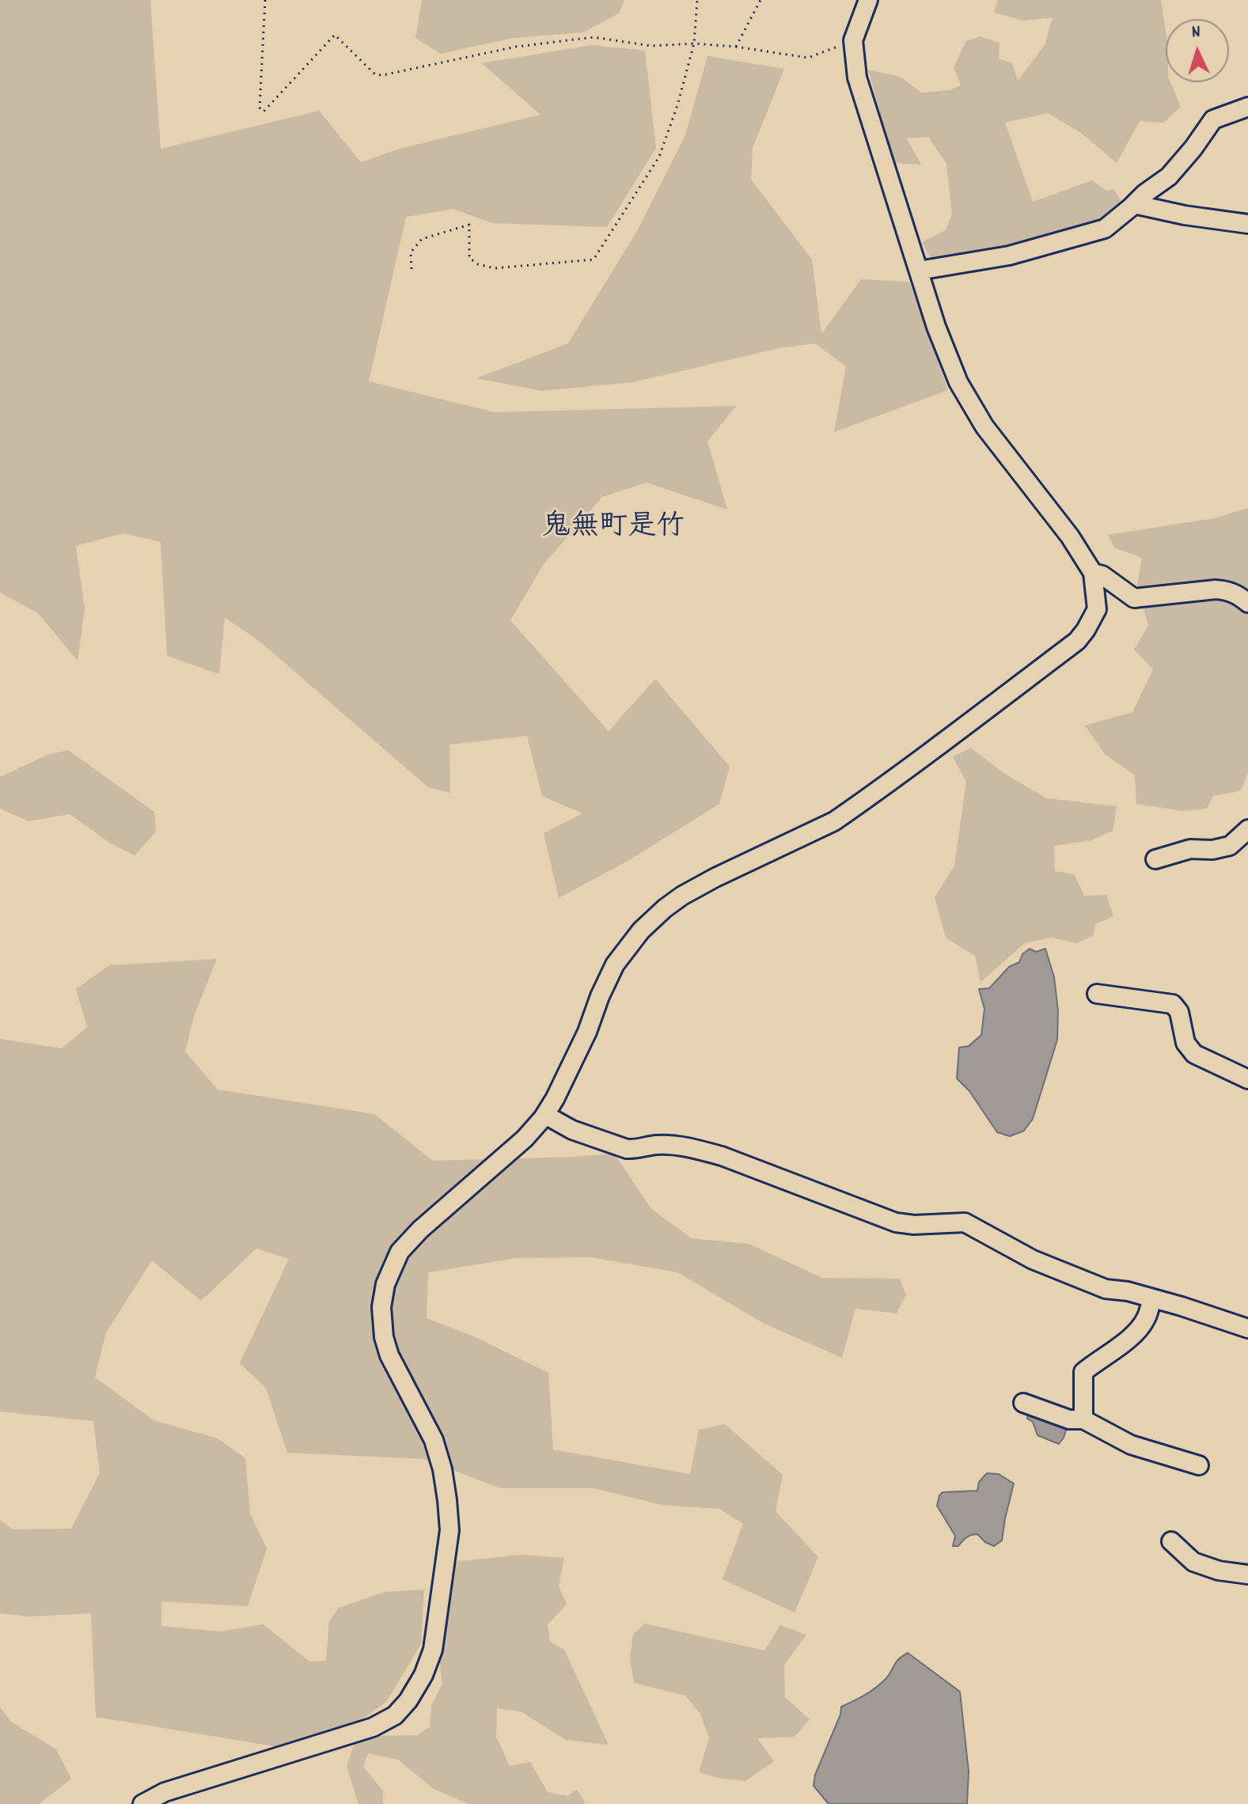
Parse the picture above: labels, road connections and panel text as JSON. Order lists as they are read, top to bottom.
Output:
{
  "districts": ["鬼無町是竹"],
  "north": "top"
}
